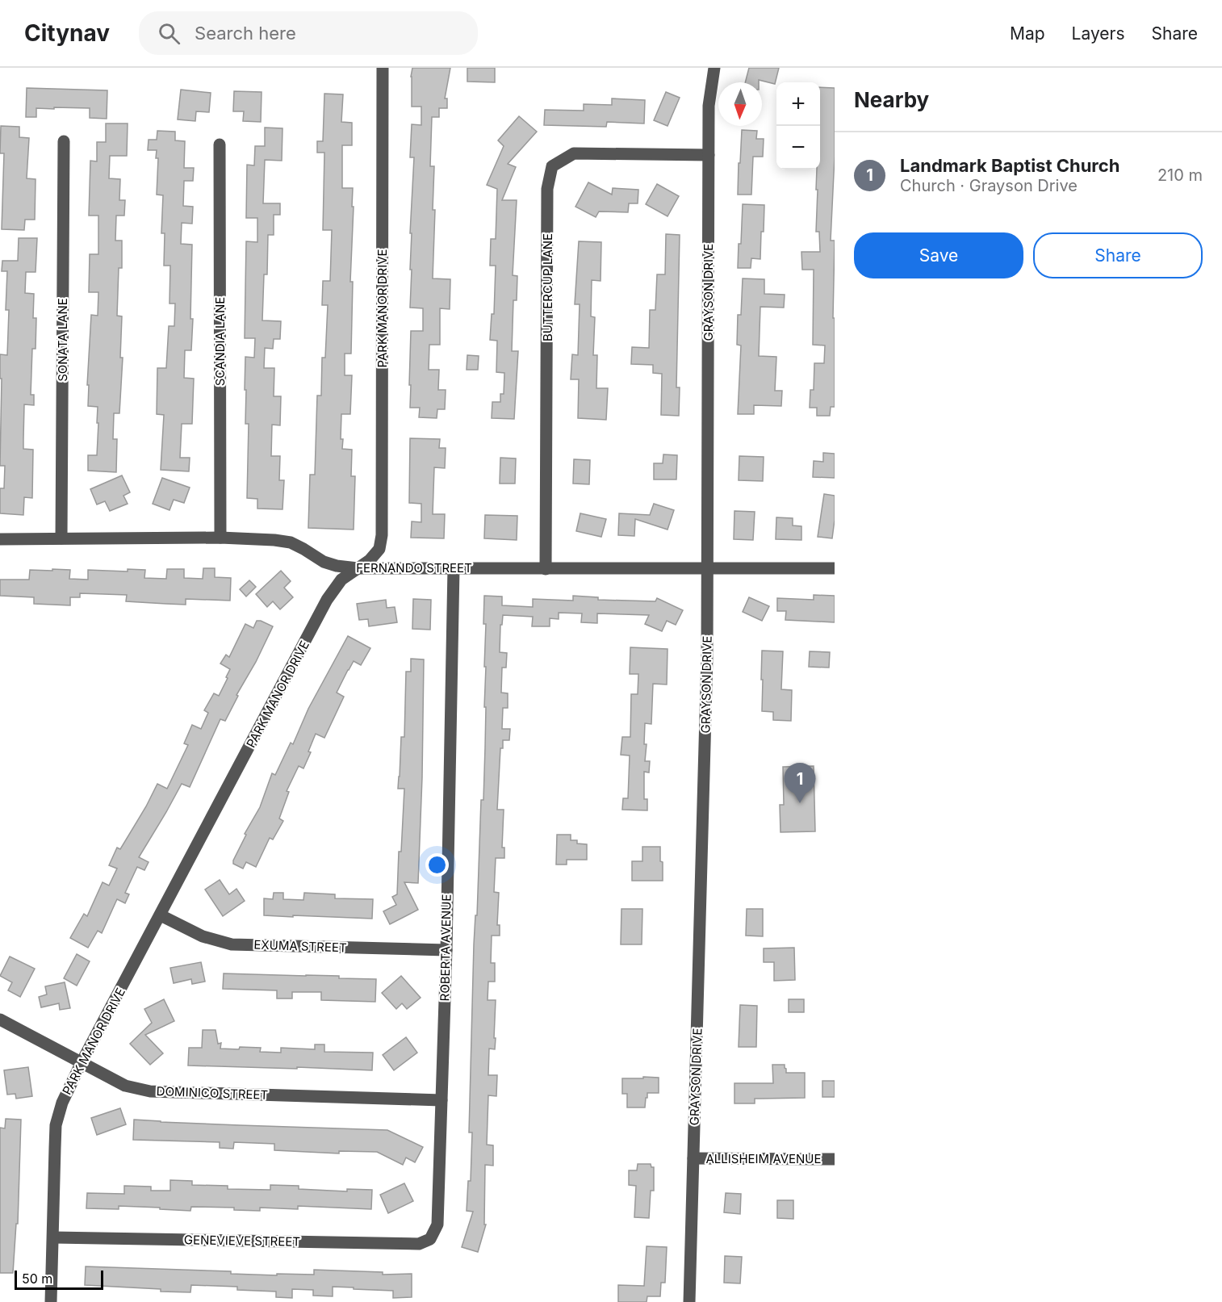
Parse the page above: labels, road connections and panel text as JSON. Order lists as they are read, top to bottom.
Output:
{
  "streets": {
    "street": [
      "BUTTERCUP LANE",
      "GRAYSON DRIVE",
      "PARK MANOR DRIVE",
      "SONATA LANE",
      "SCANDIA LANE",
      "FERNANDO STREET",
      "EXUMA STREET",
      "ROBERTA AVENUE",
      "DOMINICO STREET",
      "ALLISHEIM AVENUE",
      "GENEVIEVE STREET"
    ]
  },
  "crossings": [
    ["BUTTERCUP LANE", "GRAYSON DRIVE"],
    ["BUTTERCUP LANE", "FERNANDO STREET"],
    ["GRAYSON DRIVE", "FERNANDO STREET"],
    ["GRAYSON DRIVE", "ALLISHEIM AVENUE"],
    ["PARK MANOR DRIVE", "FERNANDO STREET"],
    ["PARK MANOR DRIVE", "EXUMA STREET"],
    ["PARK MANOR DRIVE", "DOMINICO STREET"],
    ["PARK MANOR DRIVE", "GENEVIEVE STREET"],
    ["SONATA LANE", "FERNANDO STREET"],
    ["SCANDIA LANE", "FERNANDO STREET"],
    ["FERNANDO STREET", "ROBERTA AVENUE"],
    ["EXUMA STREET", "ROBERTA AVENUE"],
    ["ROBERTA AVENUE", "DOMINICO STREET"],
    ["ROBERTA AVENUE", "GENEVIEVE STREET"]
  ],
  "scale_bar": "50 m",
  "north": "bottom",
  "page": {
    "header": "Citynav",
    "search": "Search here",
    "nav": ["Map", "Layers", "Share"],
    "heading": "Nearby",
    "map_buttons": ["+", "−"],
    "list": [
      {
        "mark": "1",
        "name": "Landmark Baptist Church",
        "note": "Church · Grayson Drive",
        "value": "210 m"
      }
    ],
    "buttons": ["Save", "Share"],
    "pins": "1",
    "scale": "50 m"
  }
}
